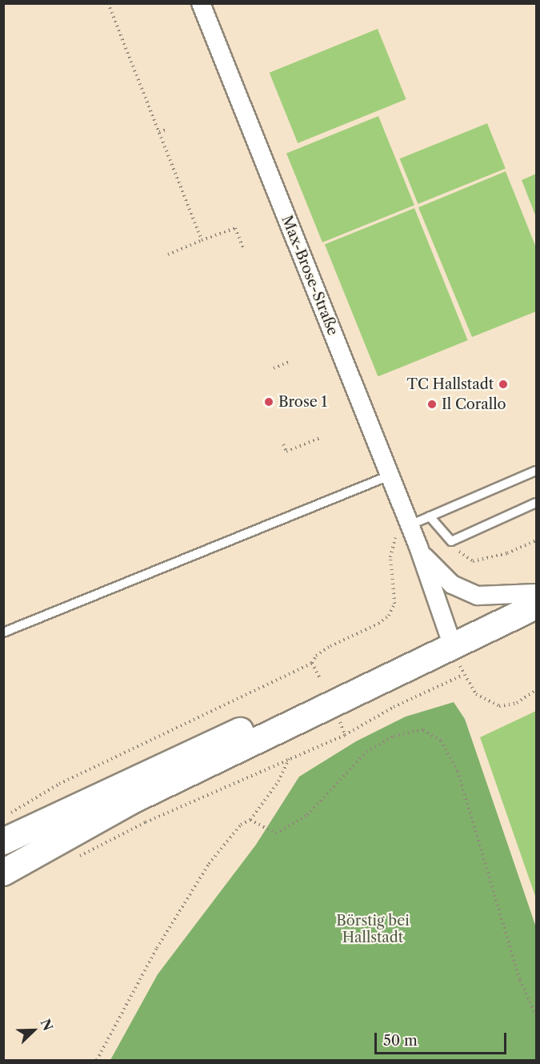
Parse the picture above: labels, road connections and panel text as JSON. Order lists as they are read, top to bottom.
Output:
{
  "streets": {
    "street": ["Max-Brose-Straße"]
  },
  "parks": ["Börstig bei Hallstadt"],
  "places": ["TC Hallstadt", "Brose 1", "Il Corallo"],
  "scale_bar": "50 m",
  "north": "top right"
}
